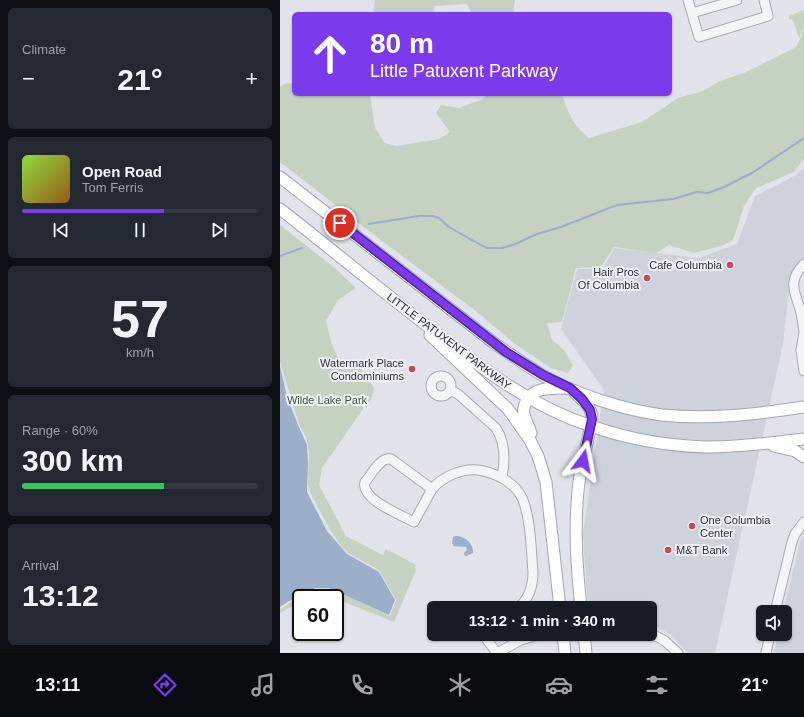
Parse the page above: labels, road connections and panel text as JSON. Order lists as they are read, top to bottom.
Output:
{
  "streets": {
    "main road": ["LITTLE PATUXENT PARKWAY"]
  },
  "parks": ["Wilde Lake Park"],
  "places": [
    "Cafe Columbia",
    "Hair Pros Of Columbia",
    "Watermark Place Condominiums",
    "One Columbia Center",
    "M&T Bank"
  ],
  "page": {
    "tile": [
      "Climate",
      ["57", "km/h"],
      ["Range · 60%", "300 km"],
      ["Arrival", "13:12"]
    ],
    "turn": ["80 m", "Little Patuxent Parkway"],
    "heat": ["−", "21°", "+"],
    "song": ["Open Road", "Tom Ferris"],
    "limit": "60",
    "trip": "13:12 · 1 min · 340 m",
    "tabs": ["13:11", "21°"]
  }
}
